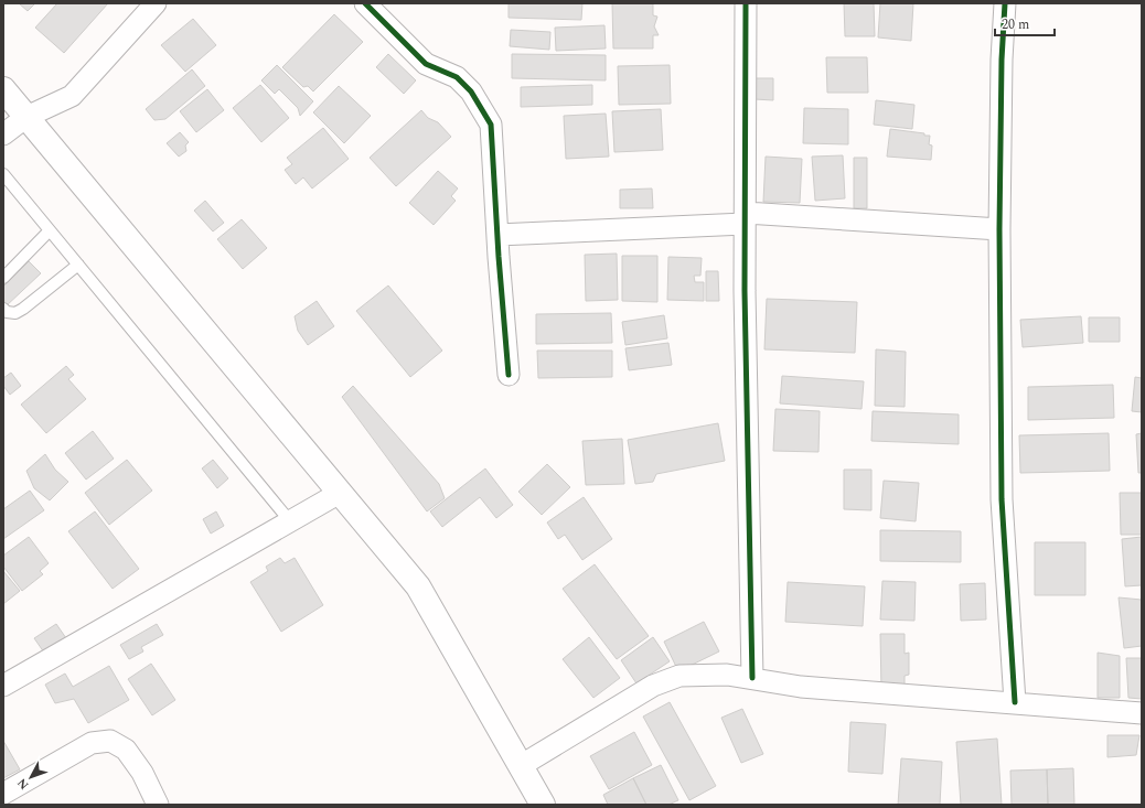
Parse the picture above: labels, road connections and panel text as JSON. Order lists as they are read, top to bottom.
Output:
{
  "scale_bar": "20 m",
  "north": "bottom left"
}
